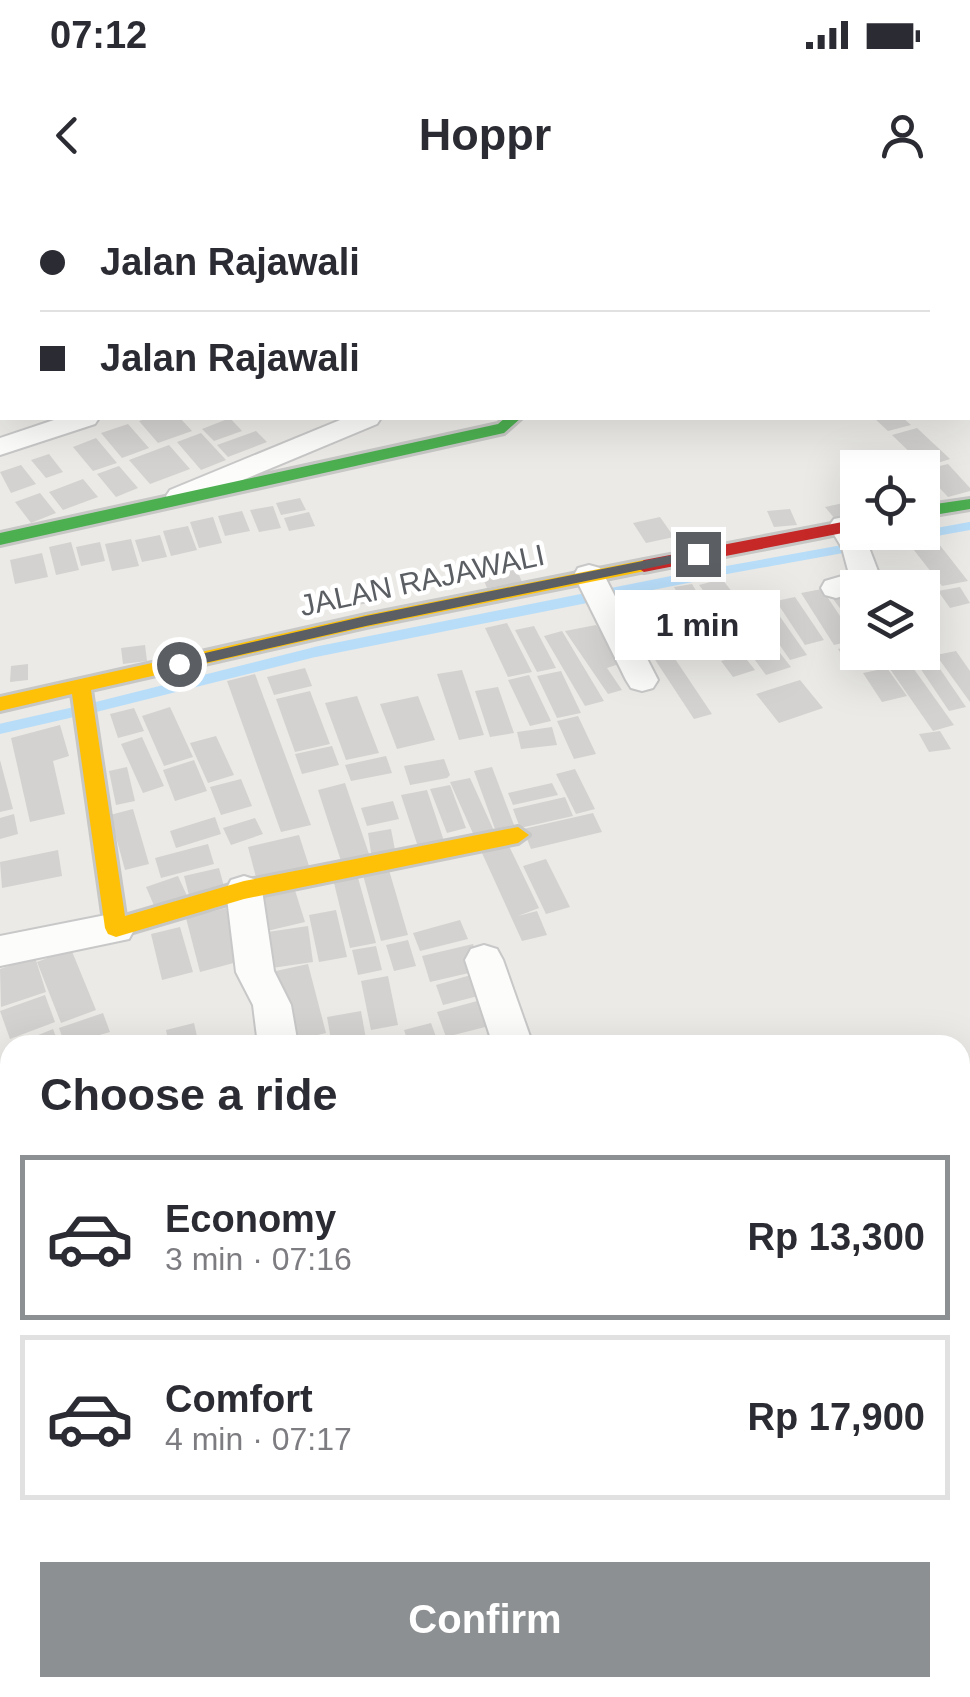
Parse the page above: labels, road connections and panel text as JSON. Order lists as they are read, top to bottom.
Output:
{
  "streets": {
    "street": ["JALAN RAJAWALI"]
  },
  "page": {
    "status": "07:12",
    "header": "Hoppr",
    "banner": ["Jalan Rajawali", "Jalan Rajawali"],
    "bubble": "1 min",
    "heading": "Choose a ride",
    "list": [
      {
        "name": "Economy",
        "note": "3 min · 07:16",
        "value": "Rp 13,300"
      },
      {
        "name": "Comfort",
        "note": "4 min · 07:17",
        "value": "Rp 17,900"
      }
    ],
    "buttons": "Confirm"
  }
}
